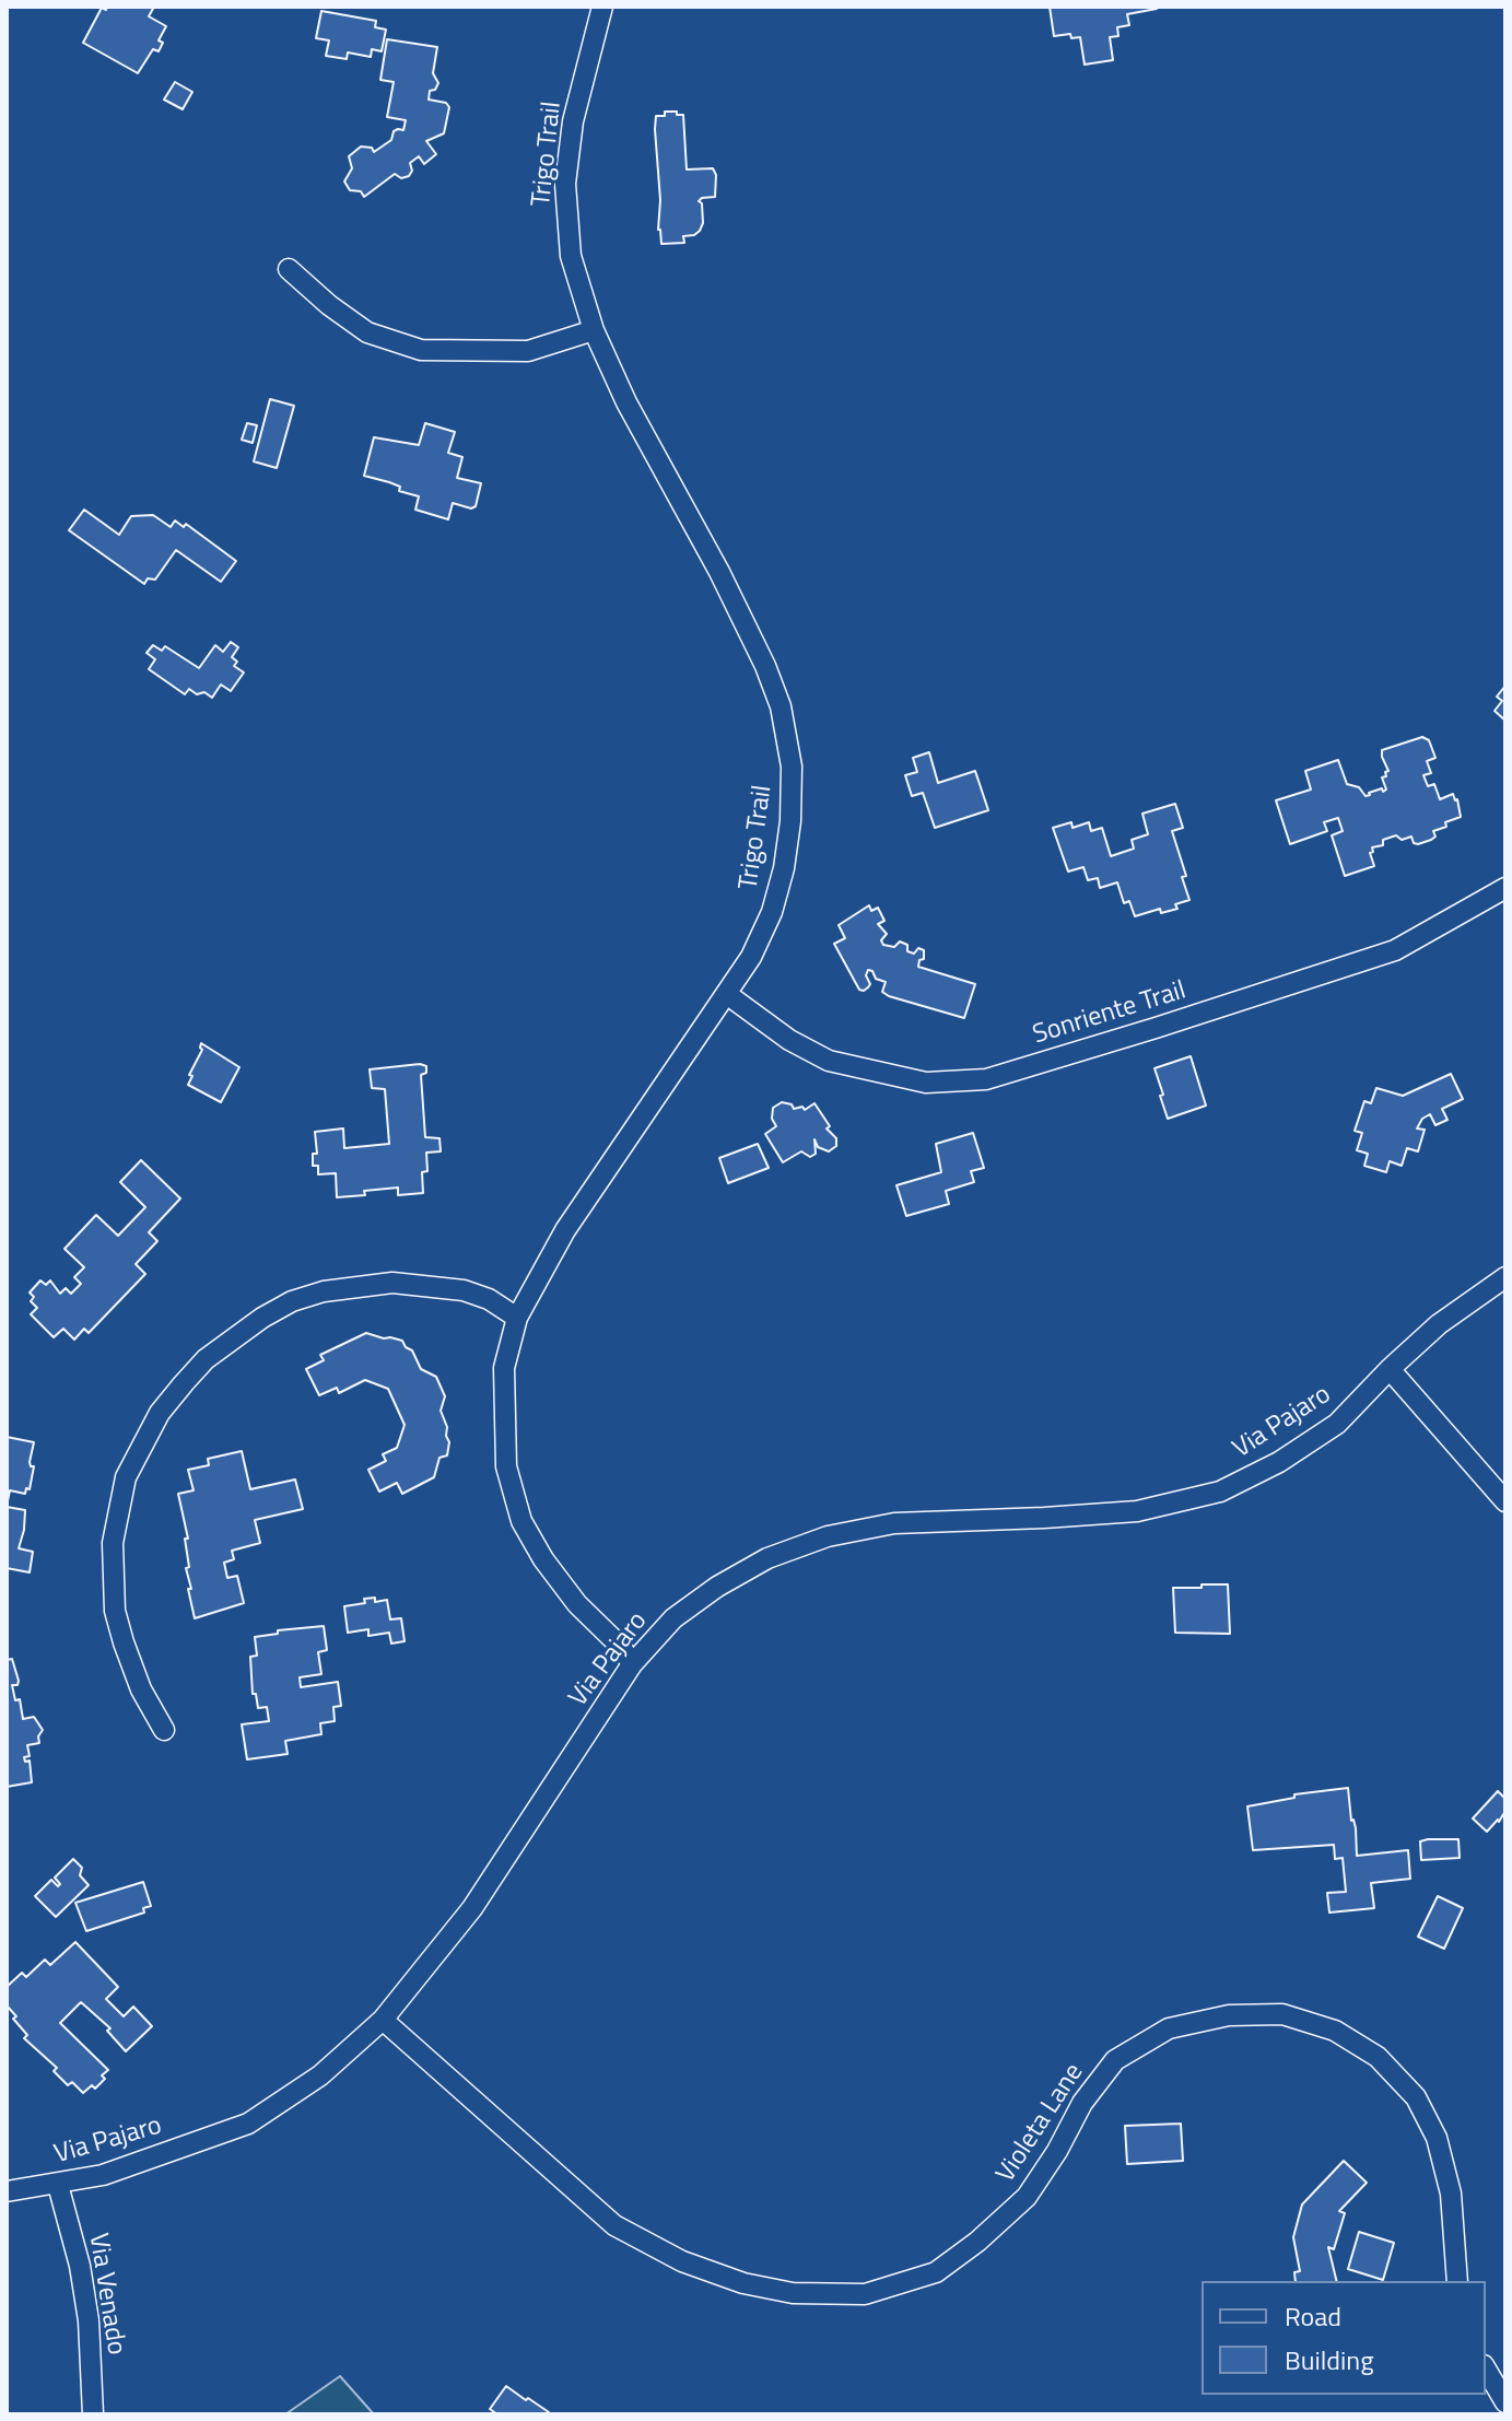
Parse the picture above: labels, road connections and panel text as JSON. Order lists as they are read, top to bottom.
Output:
{
  "streets": {
    "street": [
      "Trigo Trail",
      "Sonriente Trail",
      "Via Pajaro",
      "Violeta Lane",
      "Via Venado"
    ]
  },
  "crossings": [
    ["Trigo Trail", "Sonriente Trail"],
    ["Trigo Trail", "Via Pajaro"],
    ["Via Pajaro", "Violeta Lane"],
    ["Via Pajaro", "Via Venado"]
  ],
  "legend": ["Road", "Building"]
}
